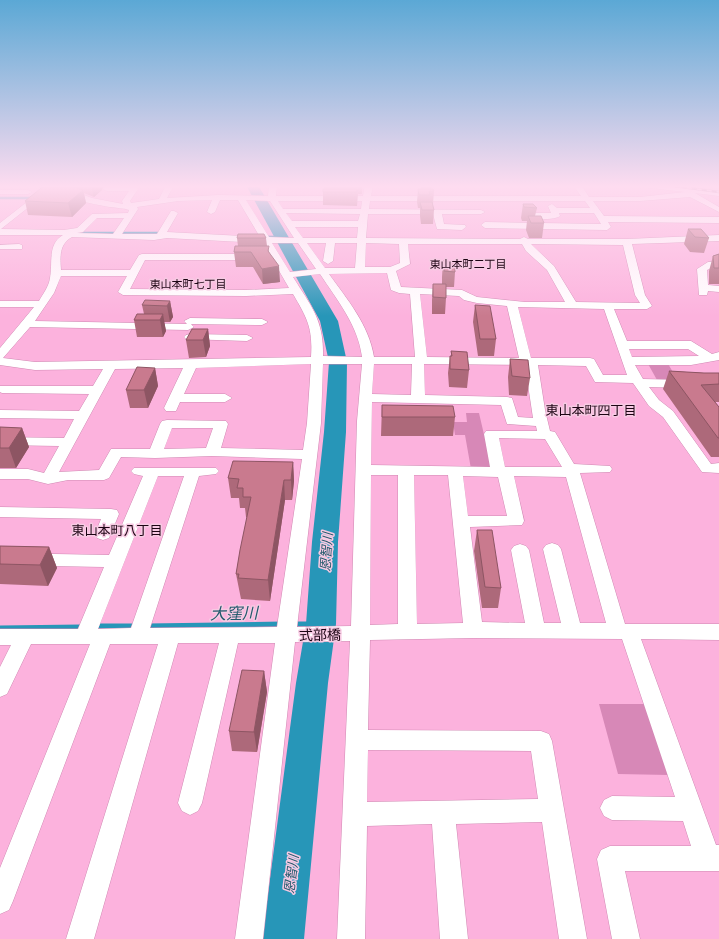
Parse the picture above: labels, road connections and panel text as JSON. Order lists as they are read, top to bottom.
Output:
{
  "streets": {
    "street": ["式部橋"]
  },
  "districts": [
    "東山本町二丁目",
    "東山本町七丁目",
    "東山本町四丁目",
    "東山本町八丁目"
  ],
  "water": ["恩智川", "大窪川"]
}
